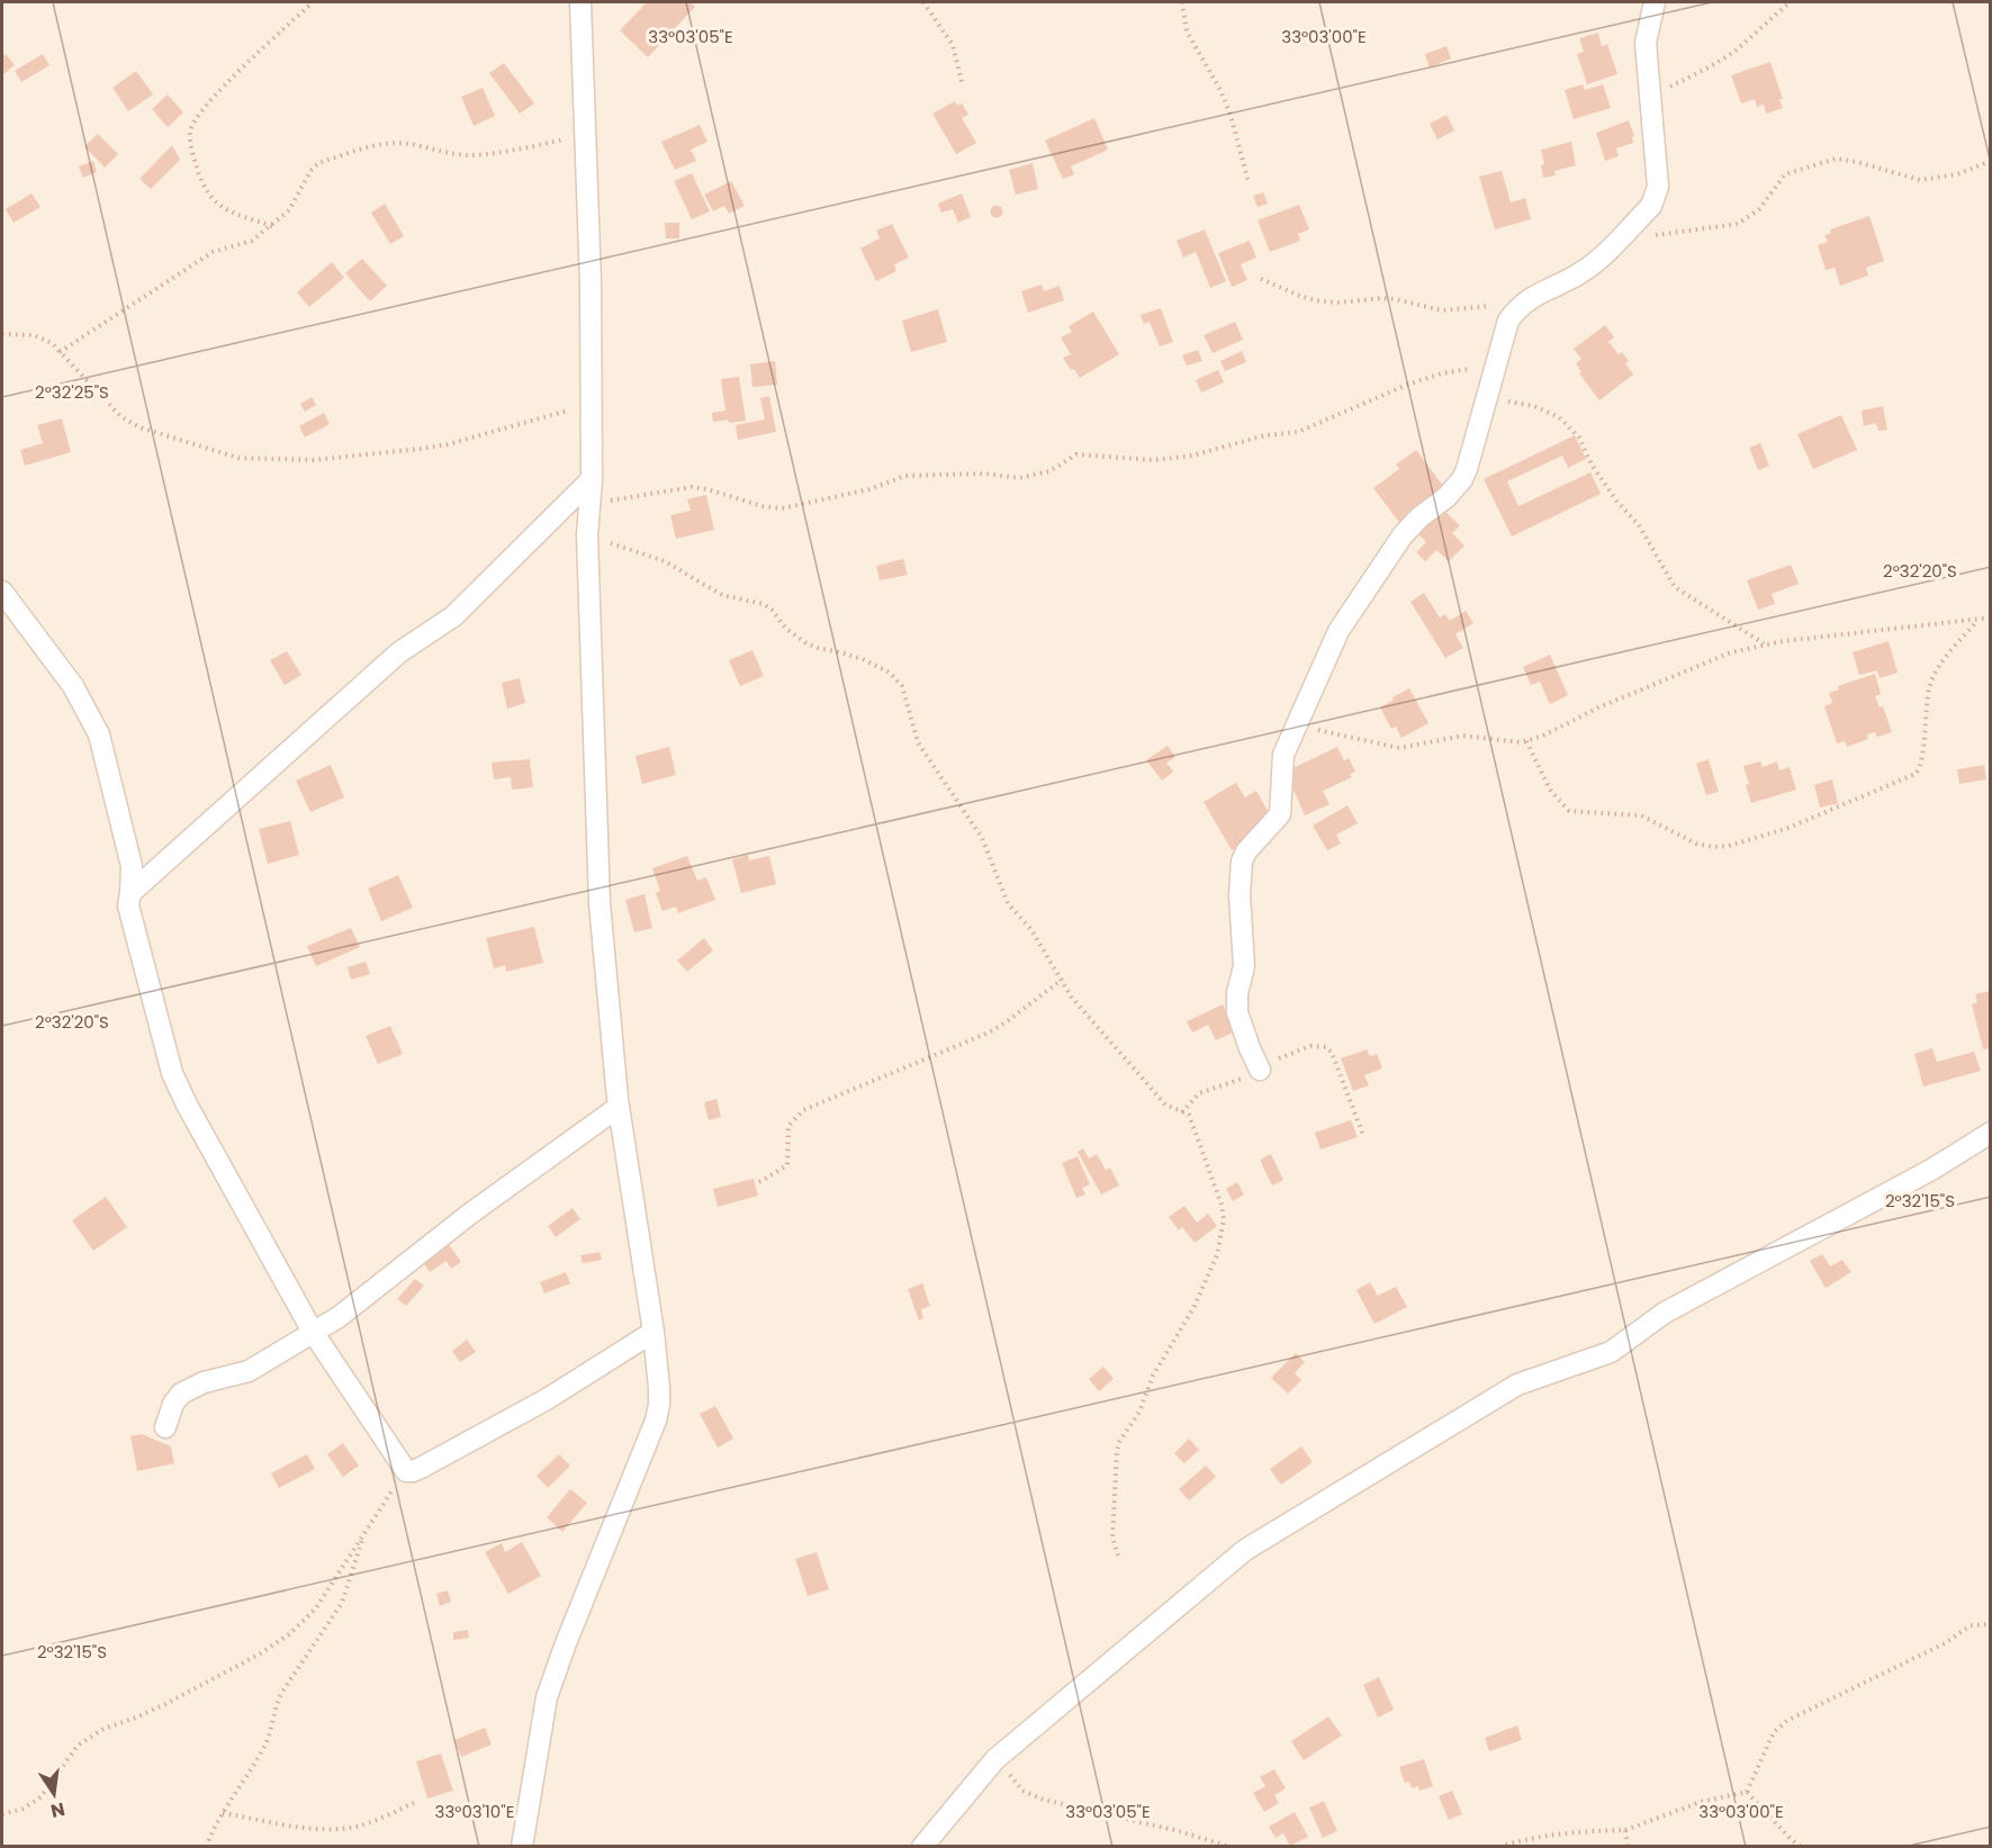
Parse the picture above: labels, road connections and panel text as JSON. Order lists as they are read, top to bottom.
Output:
{
  "north": "bottom",
  "coordinates": [
    "33°03'05\"E",
    "33°03'00\"E",
    "2°32'25\"S",
    "2°32'20\"S",
    "2°32'15\"S",
    "33°03'10\"E"
  ]
}
